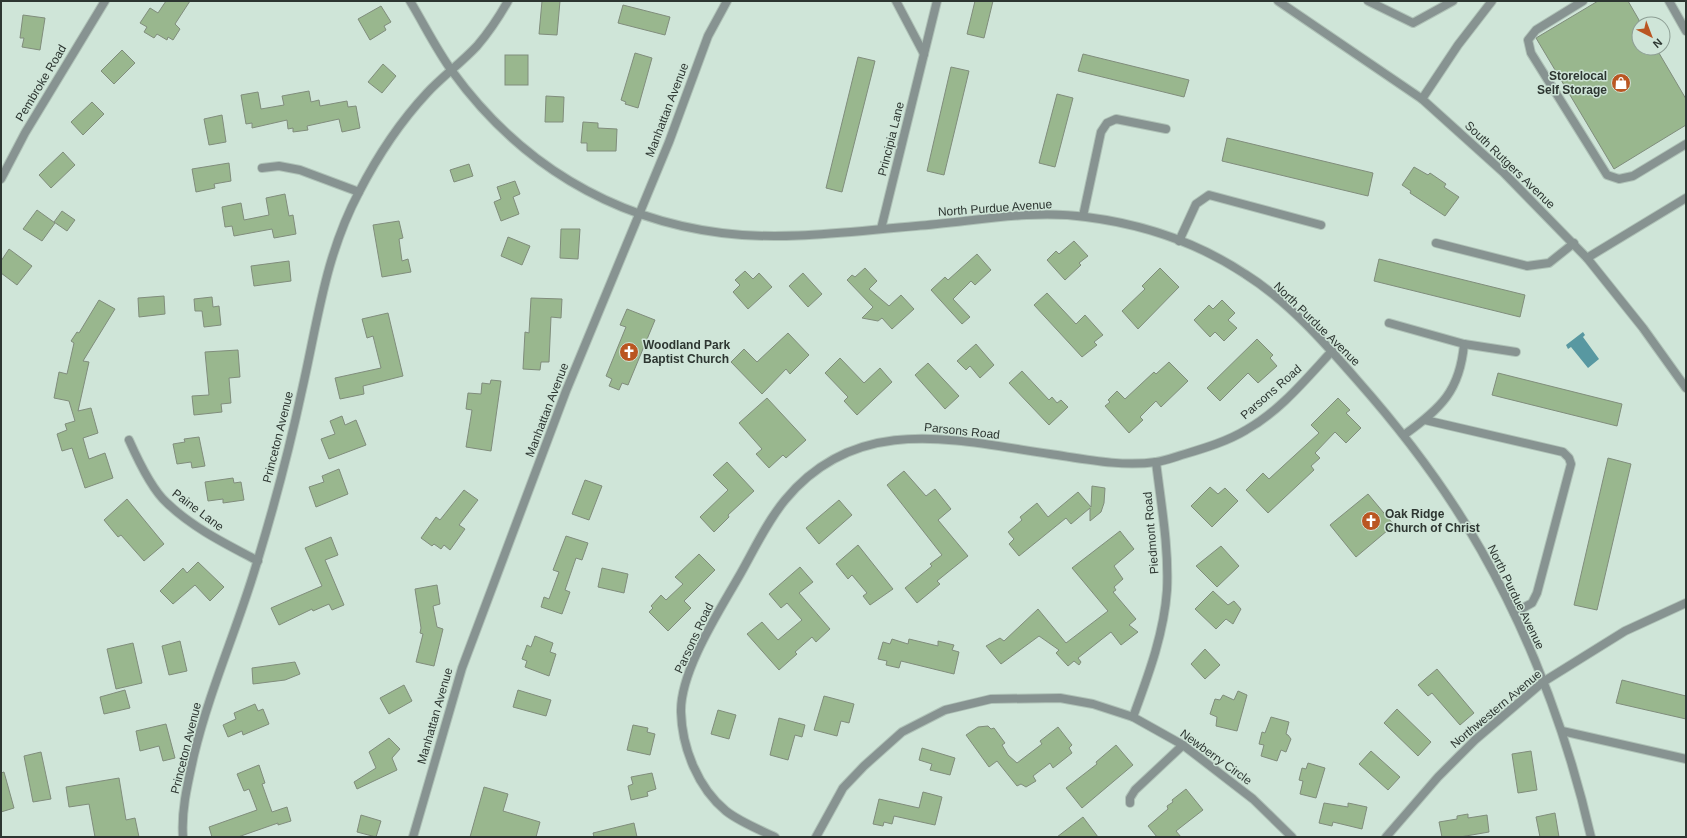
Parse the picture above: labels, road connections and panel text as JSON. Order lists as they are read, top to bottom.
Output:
{
  "streets": {
    "street": [
      "Pembroke Road",
      "Manhattan Avenue",
      "Principia Lane",
      "South Rutgers Avenue",
      "North Purdue Avenue",
      "Parsons Road",
      "Princeton Avenue",
      "Paine Lane",
      "Piedmont Road",
      "Northwestern Avenue",
      "Newberry Circle"
    ]
  },
  "crossings": [
    ["Manhattan Avenue", "North Purdue Avenue"],
    ["Principia Lane", "North Purdue Avenue"],
    ["North Purdue Avenue", "Parsons Road"],
    ["North Purdue Avenue", "Princeton Avenue"],
    ["North Purdue Avenue", "Northwestern Avenue"],
    ["Parsons Road", "Piedmont Road"],
    ["Princeton Avenue", "Paine Lane"],
    ["Piedmont Road", "Newberry Circle"]
  ],
  "places": {
    "shop": ["Storelocal Self Storage"],
    "church": ["Woodland Park Baptist Church", "Oak Ridge Church of Christ"]
  },
  "north": "bottom right"
}
